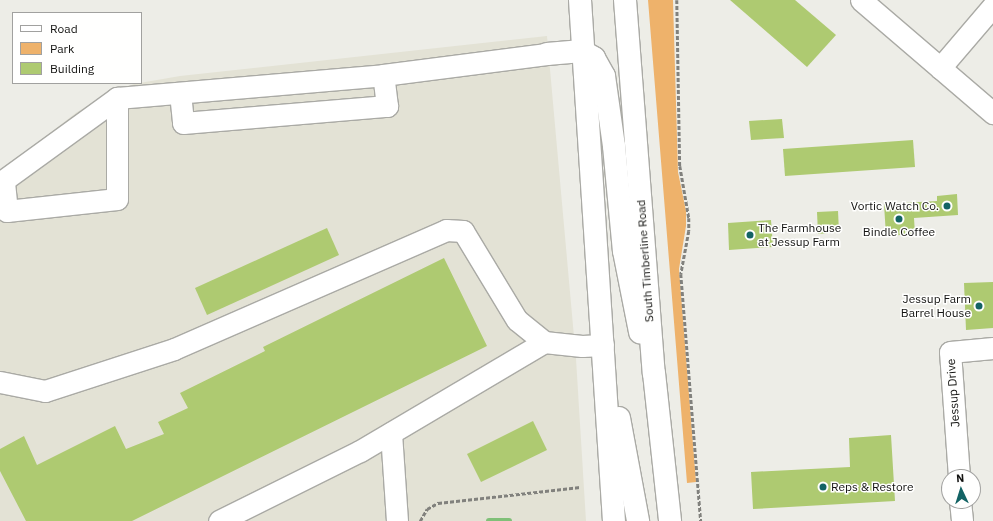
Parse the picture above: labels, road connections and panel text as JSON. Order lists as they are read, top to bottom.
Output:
{
  "streets": {
    "main road": ["South Timberline Road"],
    "street": ["Jessup Drive"]
  },
  "places": [
    "Vortic Watch Co.",
    "Bindle Coffee",
    "The Farmhouse at Jessup Farm",
    "Jessup Farm Barrel House",
    "Reps & Restore"
  ],
  "legend": ["Road", "Park", "Building"],
  "north": "top"
}
